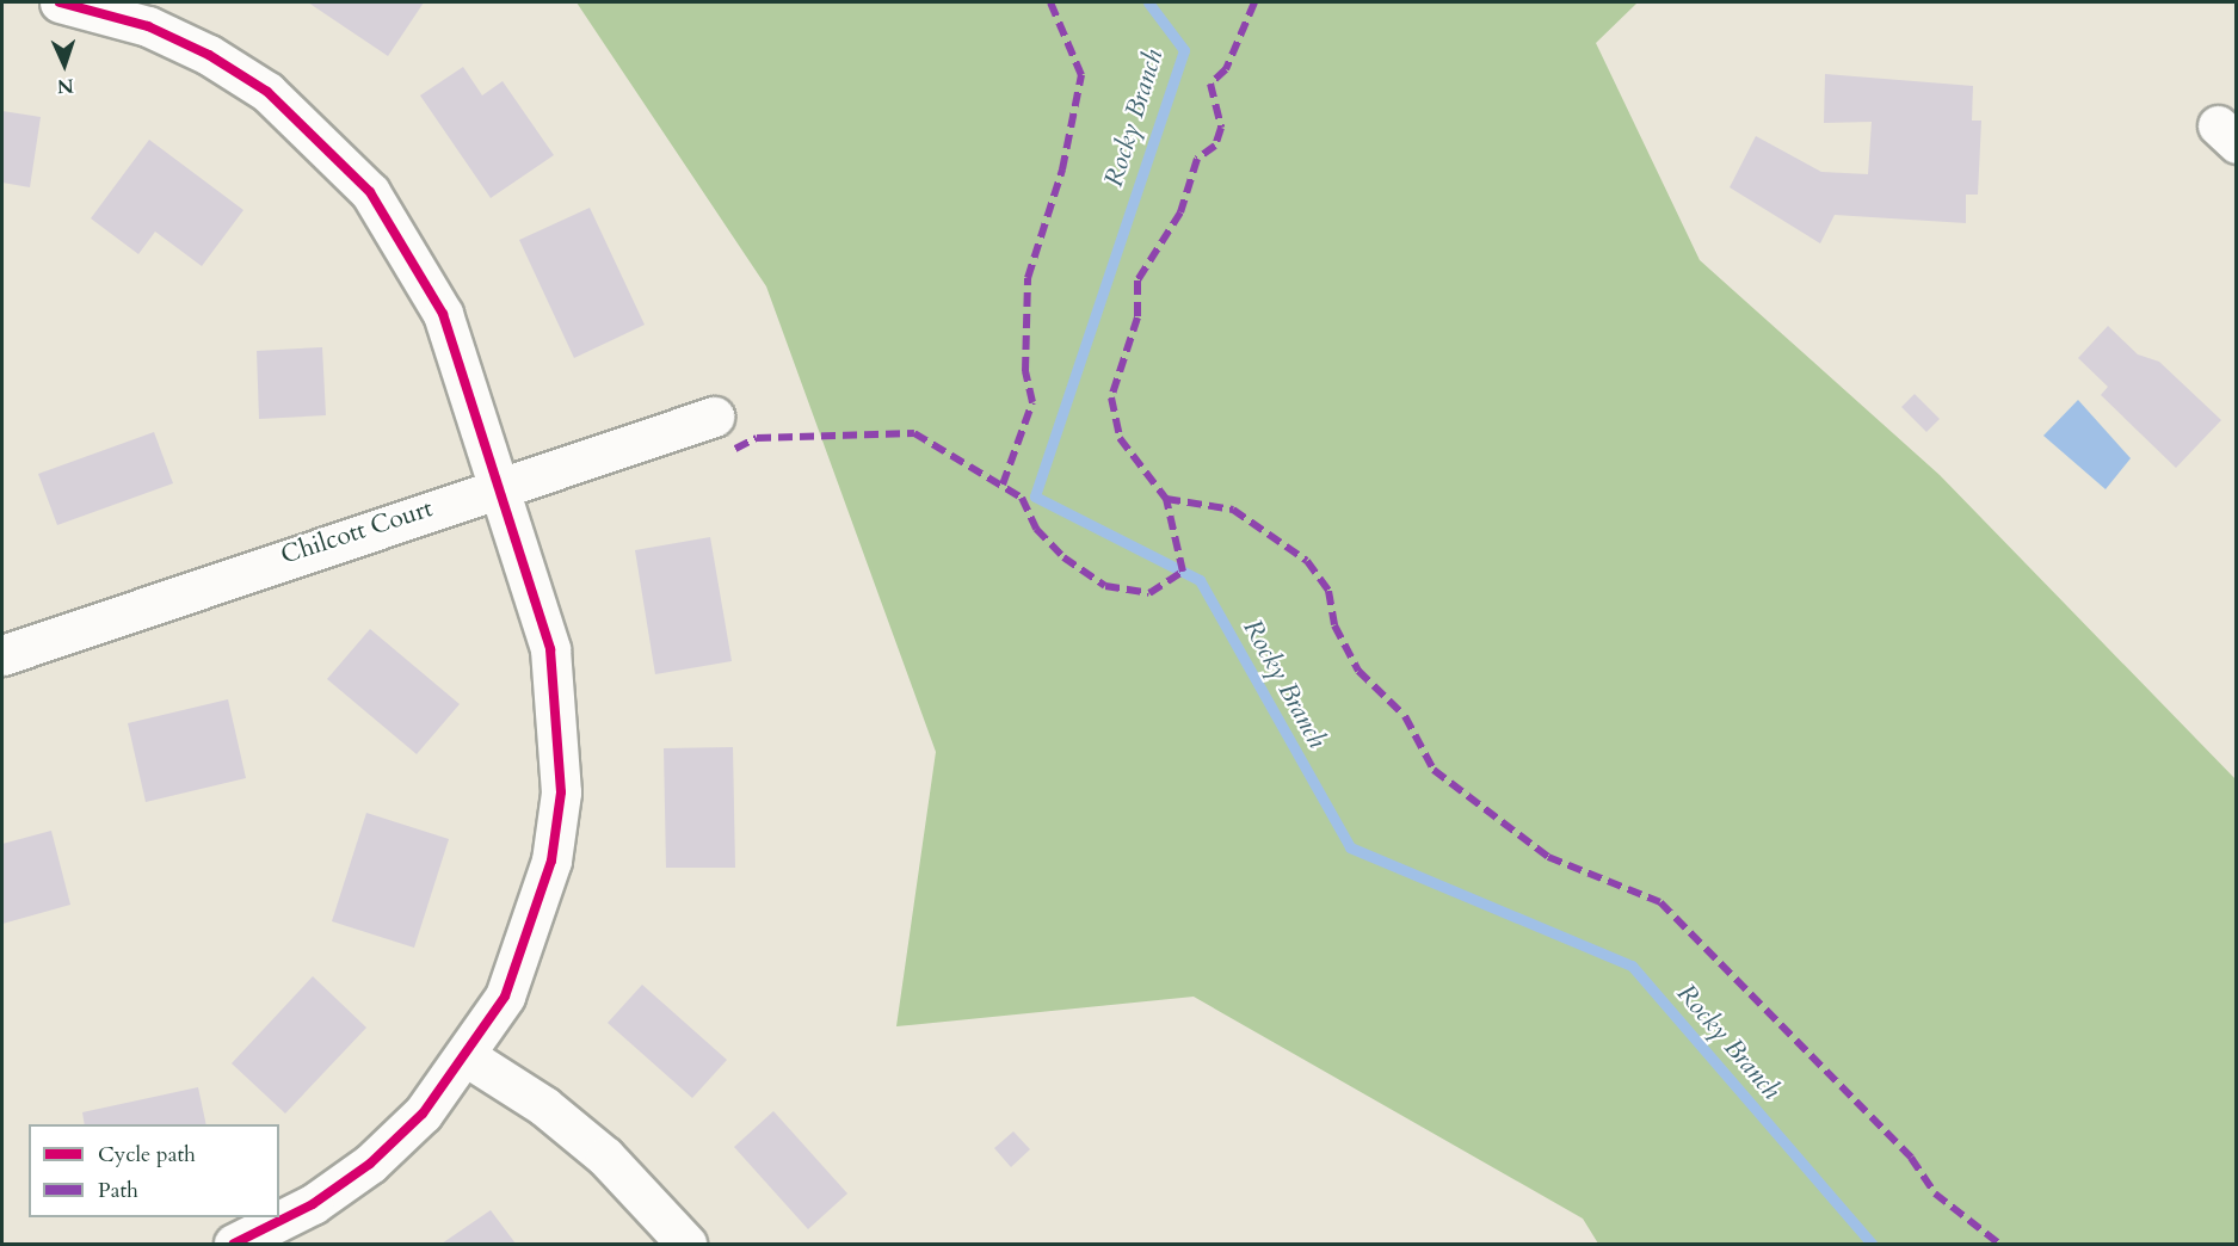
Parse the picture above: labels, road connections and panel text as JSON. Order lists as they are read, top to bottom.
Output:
{
  "streets": {
    "street": ["Chilcott Court"]
  },
  "water": ["Rocky Branch"],
  "legend": ["Cycle path", "Path"],
  "north": "bottom"
}
